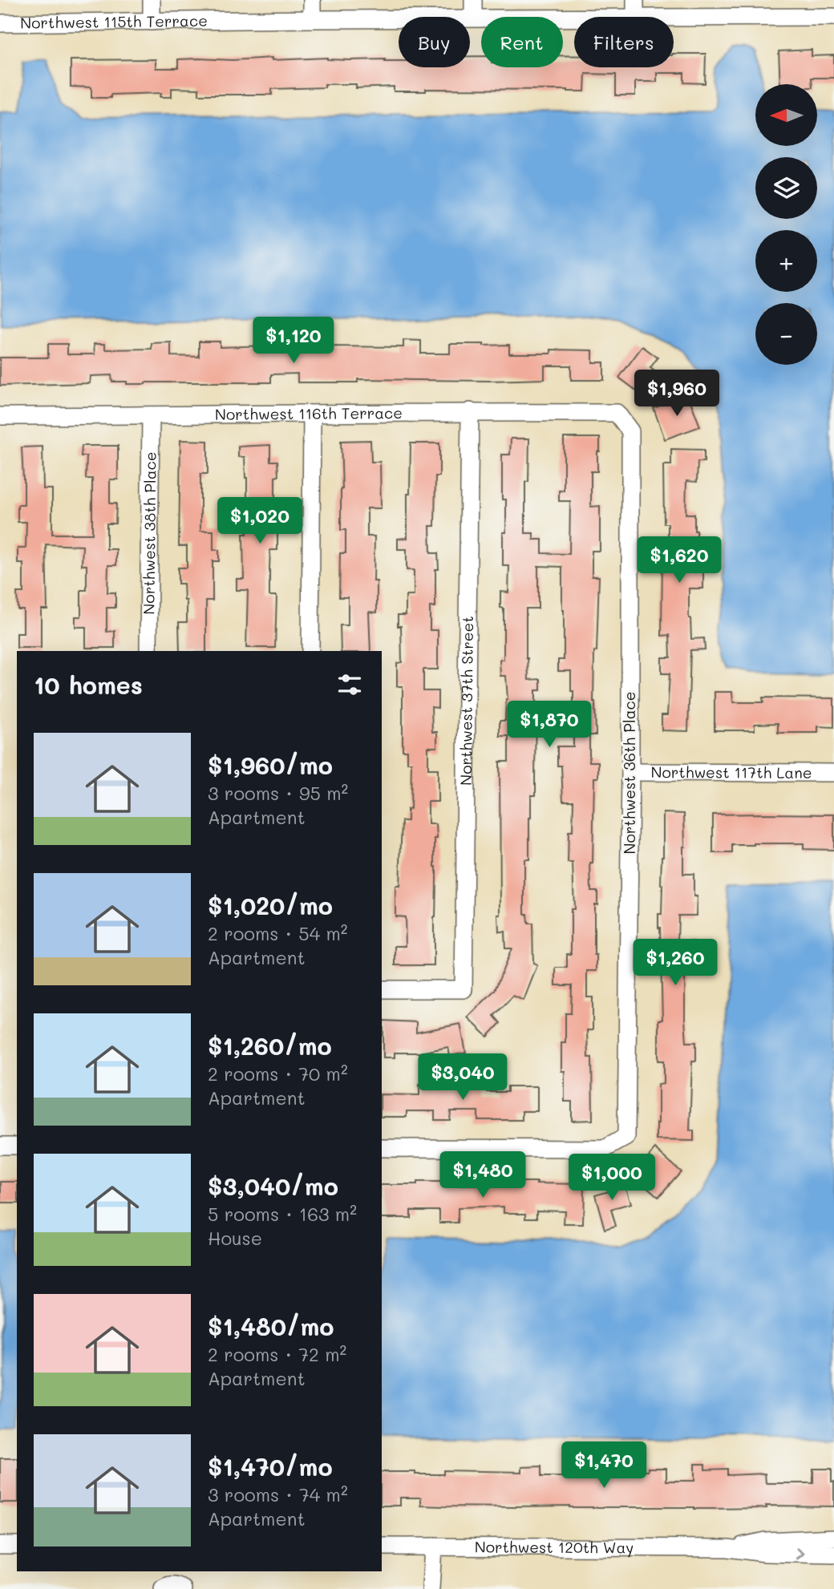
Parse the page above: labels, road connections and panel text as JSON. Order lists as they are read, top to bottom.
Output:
{
  "streets": {
    "street": [
      "Northwest 115th Terrace",
      "Northwest 116th Terrace",
      "Northwest 38th Place",
      "Northwest 37th Street",
      "Northwest 36th Place",
      "Northwest 117th Lane",
      "Northwest 120th Way"
    ]
  },
  "crossings": [
    ["Northwest 116th Terrace", "Northwest 38th Place"],
    ["Northwest 116th Terrace", "Northwest 37th Street"],
    ["Northwest 116th Terrace", "Northwest 36th Place"],
    ["Northwest 36th Place", "Northwest 117th Lane"]
  ],
  "north": "left",
  "page": {
    "chip": ["Buy", "Rent", "Filters"],
    "map_buttons": ["+", "−"],
    "price": [
      "$1,120",
      "$1,960",
      "$1,020",
      "$1,620",
      "$1,870",
      "$1,260",
      "$3,040",
      "$1,480",
      "$1,000",
      "$1,470"
    ],
    "heading": "10 homes",
    "list": [
      {
        "name": "$1,960/mo",
        "note": "3 rooms · 95 m² · Apartment"
      },
      {
        "name": "$1,020/mo",
        "note": "2 rooms · 54 m² · Apartment"
      },
      {
        "name": "$1,260/mo",
        "note": "2 rooms · 70 m² · Apartment"
      },
      {
        "name": "$3,040/mo",
        "note": "5 rooms · 163 m² · House"
      },
      {
        "name": "$1,480/mo",
        "note": "2 rooms · 72 m² · Apartment"
      },
      {
        "name": "$1,470/mo",
        "note": "3 rooms · 74 m² · Apartment"
      }
    ]
  }
}
